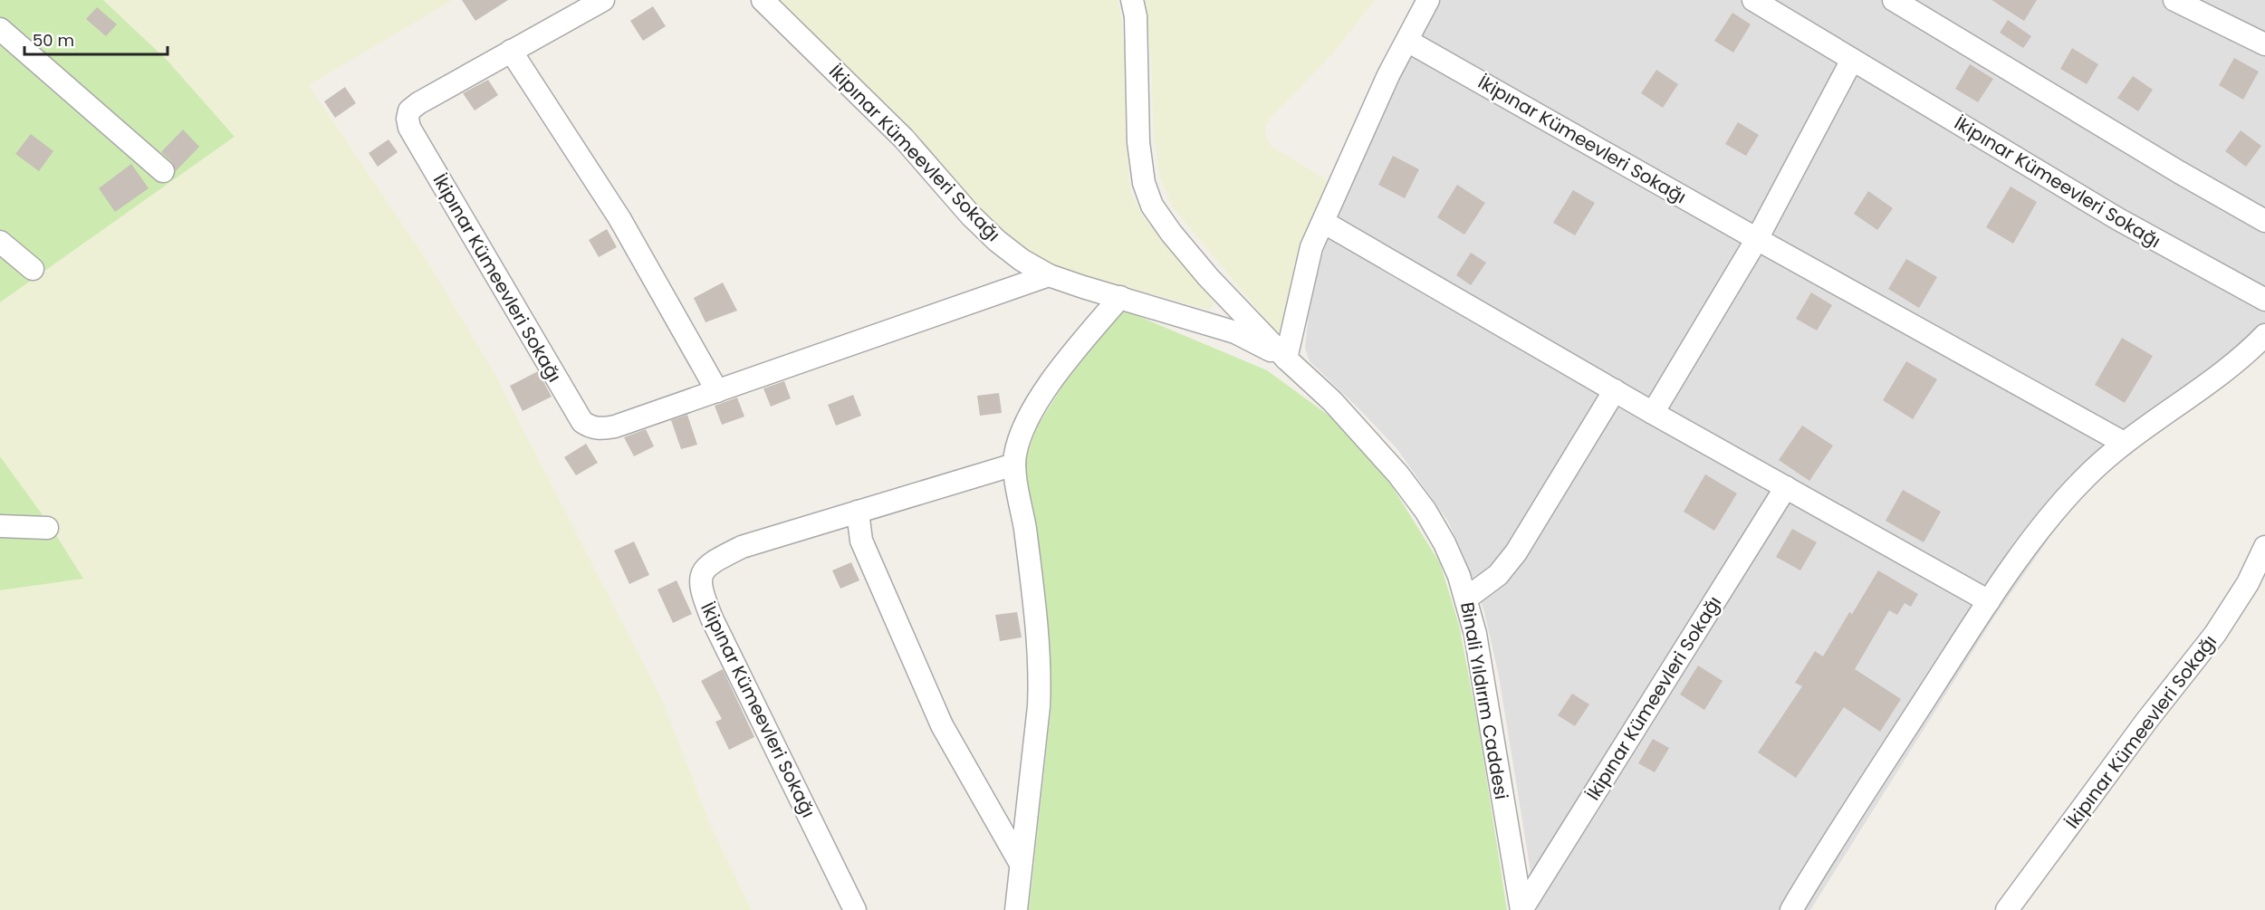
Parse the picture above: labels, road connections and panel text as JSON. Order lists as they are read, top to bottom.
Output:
{
  "streets": {
    "street": ["İkipınar Kümeevleri Sokağı", "Binali Yıldırım Caddesi"]
  },
  "crossings": [
    ["İkipınar Kümeevleri Sokağı", "Binali Yıldırım Caddesi"]
  ],
  "scale_bar": "50 m"
}
